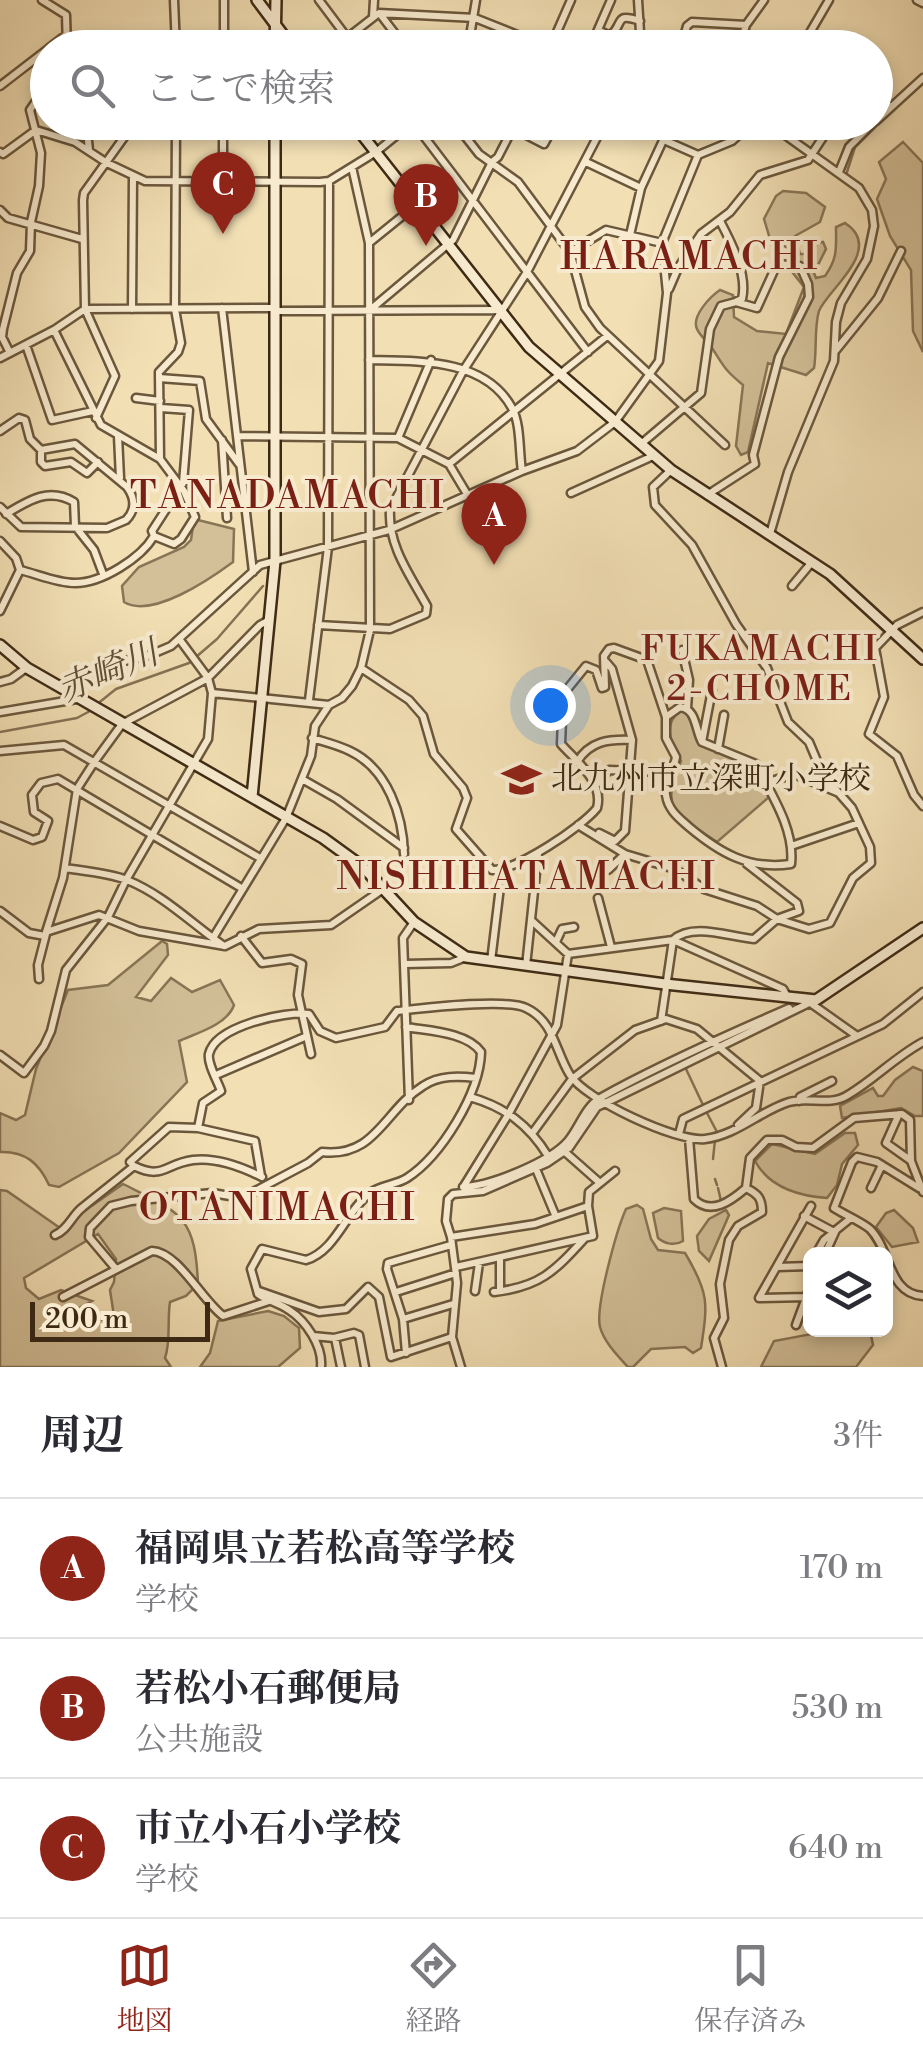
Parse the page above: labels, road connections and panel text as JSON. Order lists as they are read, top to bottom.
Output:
{
  "districts": [
    "HARAMACHI",
    "TANADAMACHI",
    "FUKAMACHI 2-CHOME",
    "NISHIHATAMACHI",
    "OTANIMACHI"
  ],
  "water": ["赤崎川"],
  "places": {
    "school or university": ["北九州市立深町小学校"]
  },
  "scale_bar": "200 m",
  "page": {
    "search": "ここで検索",
    "pins": ["C", "B", "A"],
    "scale": "200 m",
    "heading": ["周辺", "3件"],
    "list": [
      {
        "mark": "A",
        "name": "福岡県立若松高等学校",
        "note": "学校",
        "value": "170 m"
      },
      {
        "mark": "B",
        "name": "若松小石郵便局",
        "note": "公共施設",
        "value": "530 m"
      },
      {
        "mark": "C",
        "name": "市立小石小学校",
        "note": "学校",
        "value": "640 m"
      }
    ],
    "nav": ["地図", "経路", "保存済み"]
  }
}
